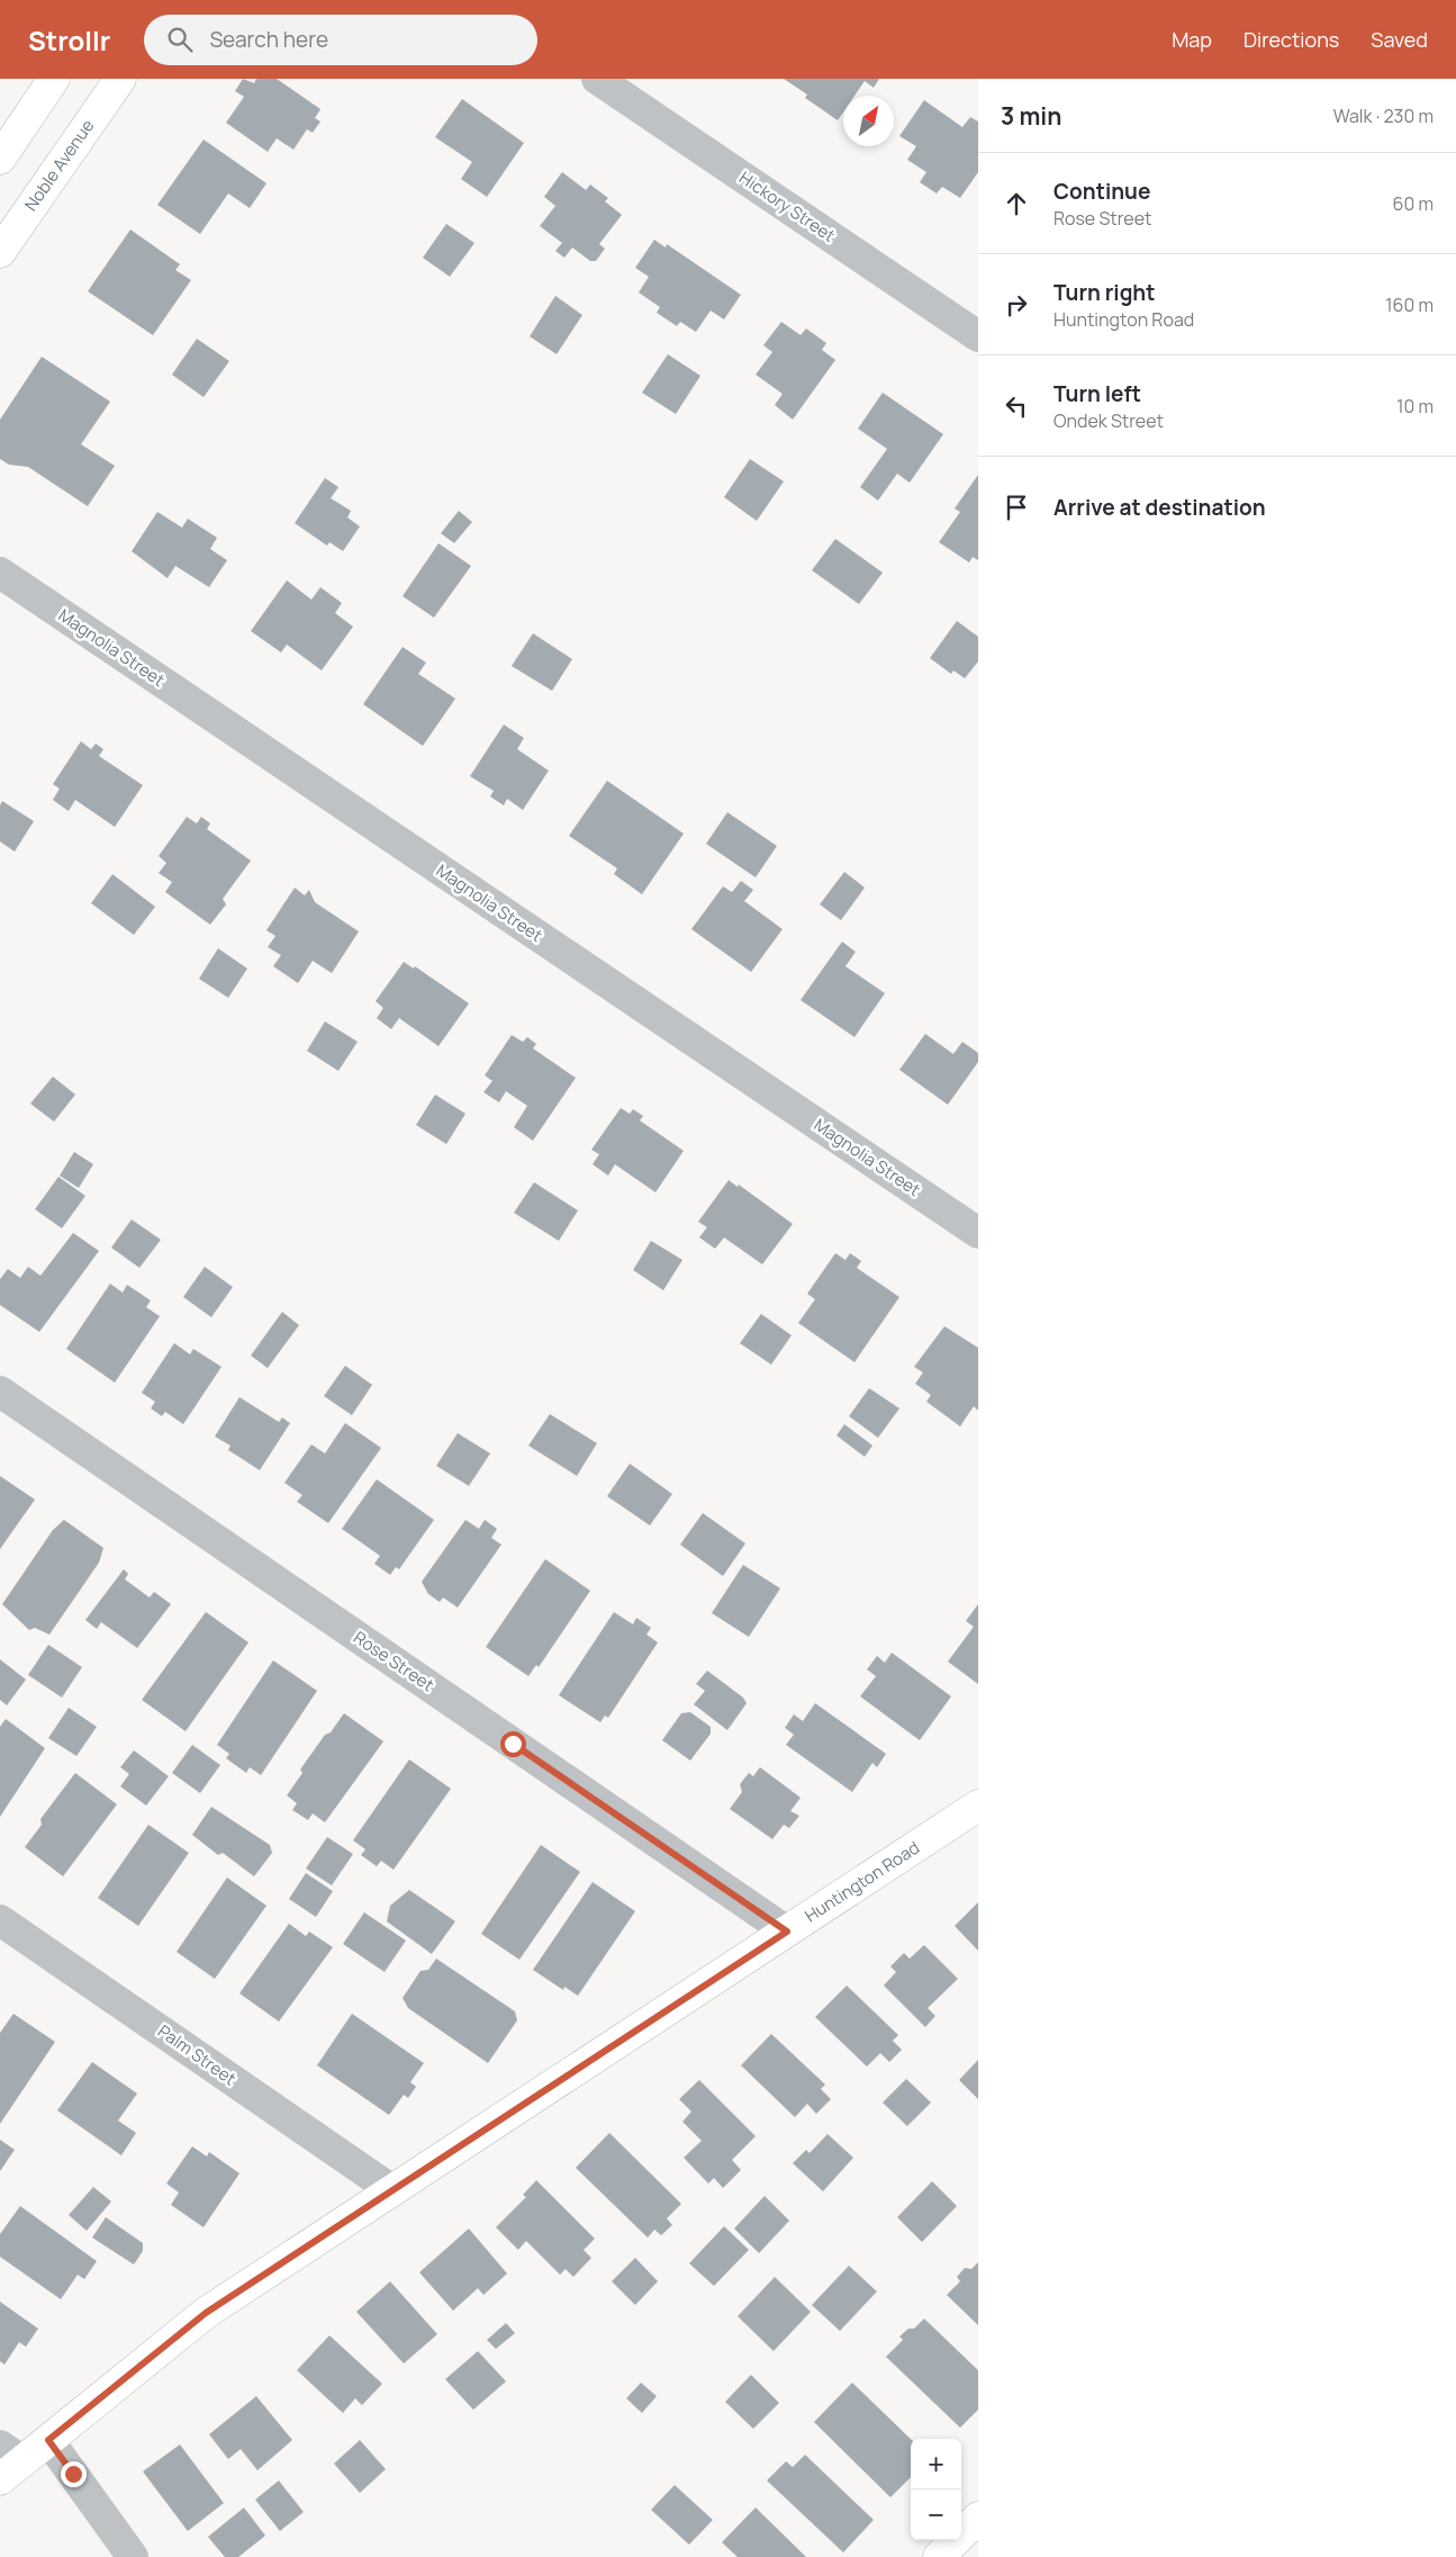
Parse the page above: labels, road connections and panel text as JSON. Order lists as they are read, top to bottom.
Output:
{
  "streets": {
    "main road": ["Noble Avenue", "Huntington Road"],
    "street": [
      "Hickory Street",
      "Magnolia Street",
      "Rose Street",
      "Palm Street"
    ]
  },
  "crossings": [
    ["Rose Street", "Huntington Road"],
    ["Huntington Road", "Palm Street"]
  ],
  "north": "top right",
  "page": {
    "header": "Strollr",
    "search": "Search here",
    "nav": ["Map", "Directions", "Saved"],
    "heading": ["3 min", "Walk · 230 m"],
    "list": [
      ["Continue", "Rose Street", "60 m"],
      ["Turn right", "Huntington Road", "160 m"],
      ["Turn left", "Ondek Street", "10 m"],
      "Arrive at destination"
    ],
    "map_buttons": ["+", "−"]
  }
}
